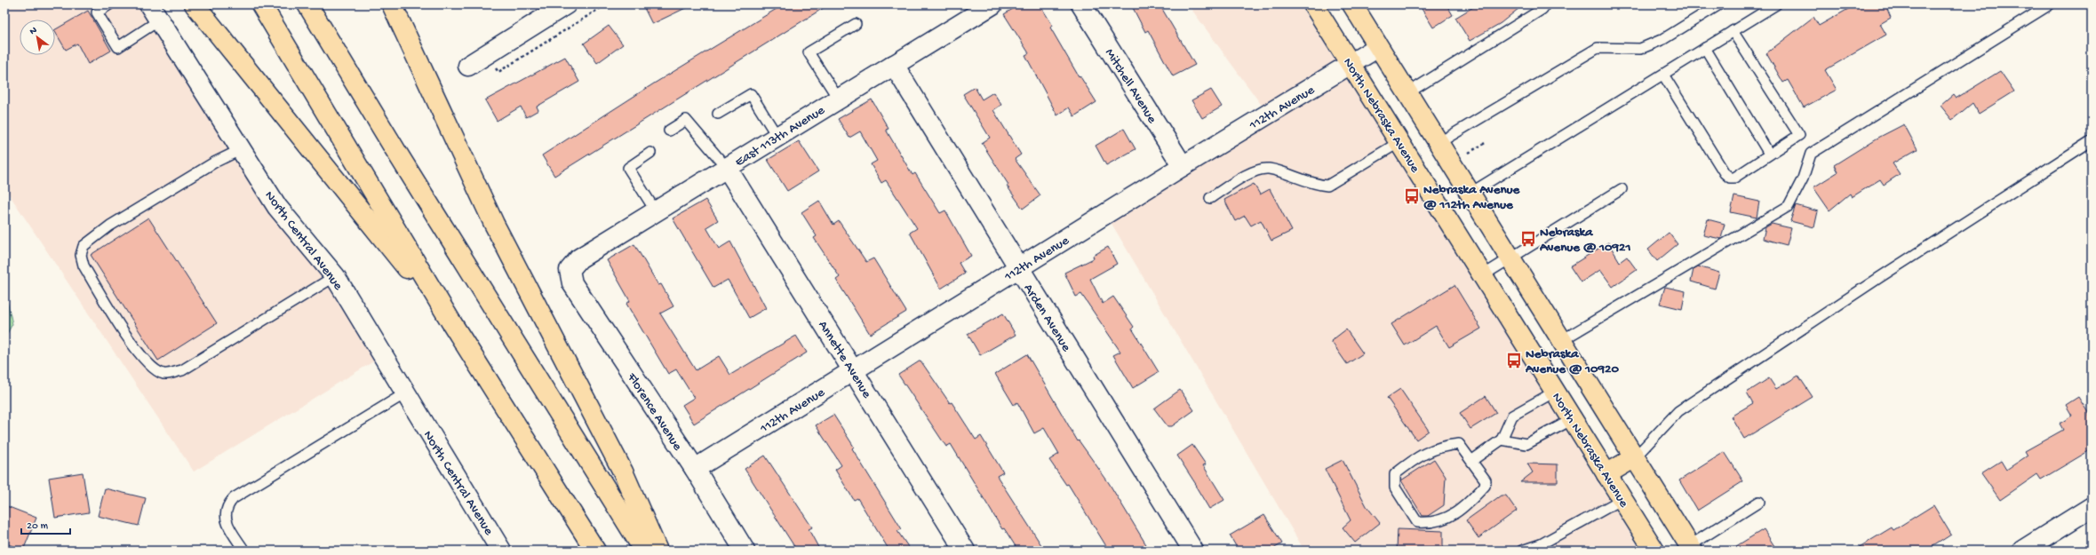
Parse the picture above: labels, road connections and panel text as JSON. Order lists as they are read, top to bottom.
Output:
{
  "streets": {
    "main road": ["North Nebraska Avenue"],
    "street": [
      "Mitchell Avenue",
      "112th Avenue",
      "East 113th Avenue",
      "North Central Avenue",
      "Arden Avenue",
      "Annette Avenue",
      "Florence Avenue"
    ]
  },
  "crossings": [
    ["Mitchell Avenue", "112th Avenue"],
    ["112th Avenue", "North Nebraska Avenue"],
    ["112th Avenue", "Arden Avenue"],
    ["112th Avenue", "Annette Avenue"],
    ["112th Avenue", "Florence Avenue"],
    ["East 113th Avenue", "Arden Avenue"],
    ["East 113th Avenue", "Annette Avenue"],
    ["East 113th Avenue", "Florence Avenue"]
  ],
  "places": {
    "bus stop": ["Nebraska Avenue @ 112th Avenue", "Nebraska Avenue @ 10921", "Nebraska Avenue @ 10920"]
  },
  "scale_bar": "20 m",
  "north": "top left"
}
